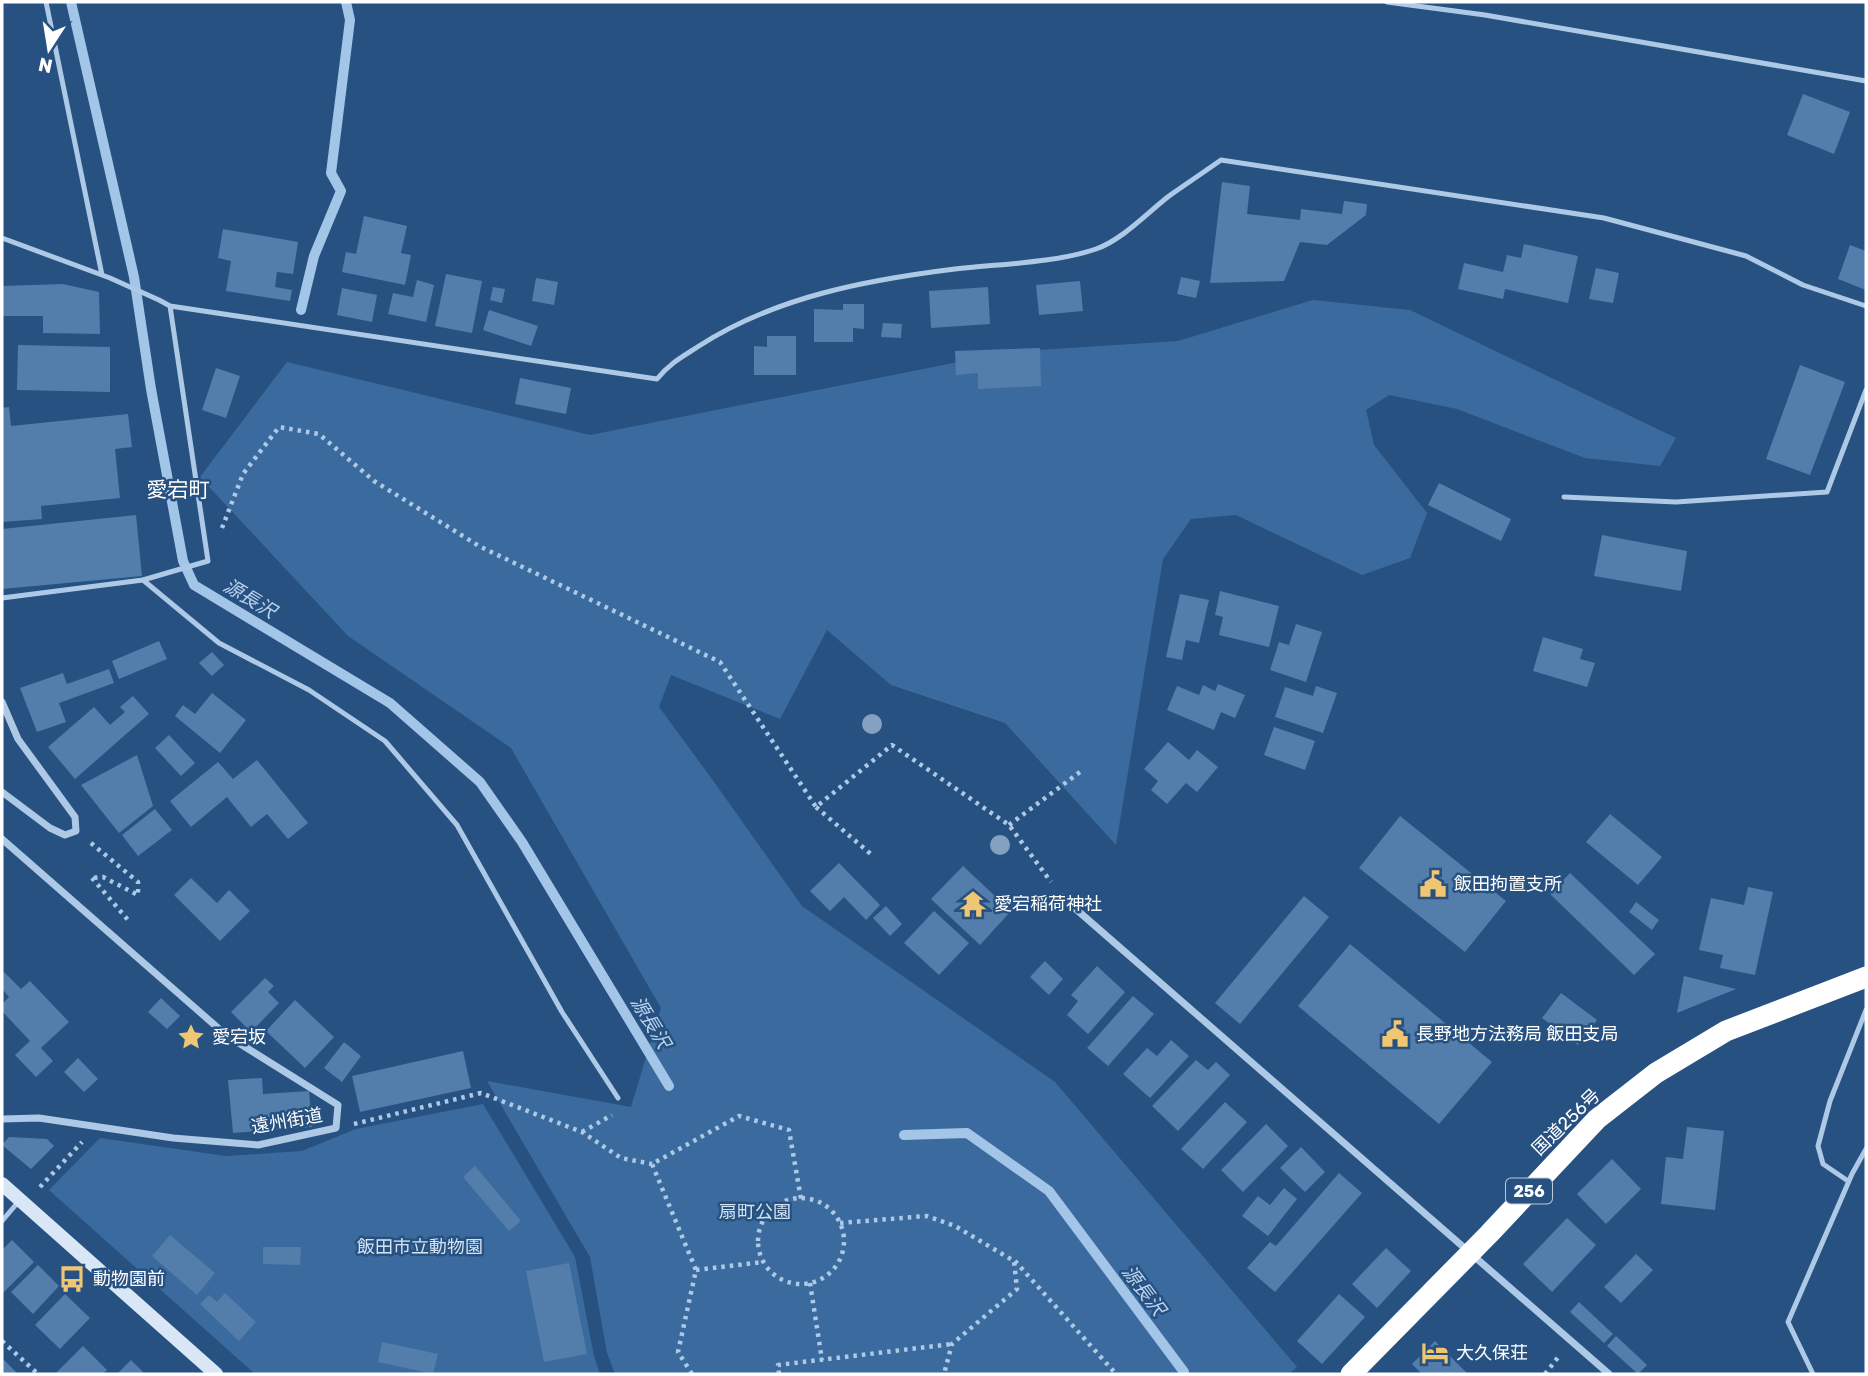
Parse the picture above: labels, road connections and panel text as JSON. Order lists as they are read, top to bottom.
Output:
{
  "streets": {
    "highway": ["国道256号", "256"],
    "street": ["遠州街道"]
  },
  "districts": ["愛宕町"],
  "water": ["源長沢"],
  "parks": ["扇町公園", "飯田市立動物園"],
  "places": {
    "public building": ["飯田拘置支所", "長野地方法務局 飯田支局"],
    "temple": ["愛宕稲荷神社"],
    "place": ["愛宕坂"],
    "bus stop": ["動物園前"],
    "hotel": ["大久保荘"]
  },
  "north": "bottom"
}
